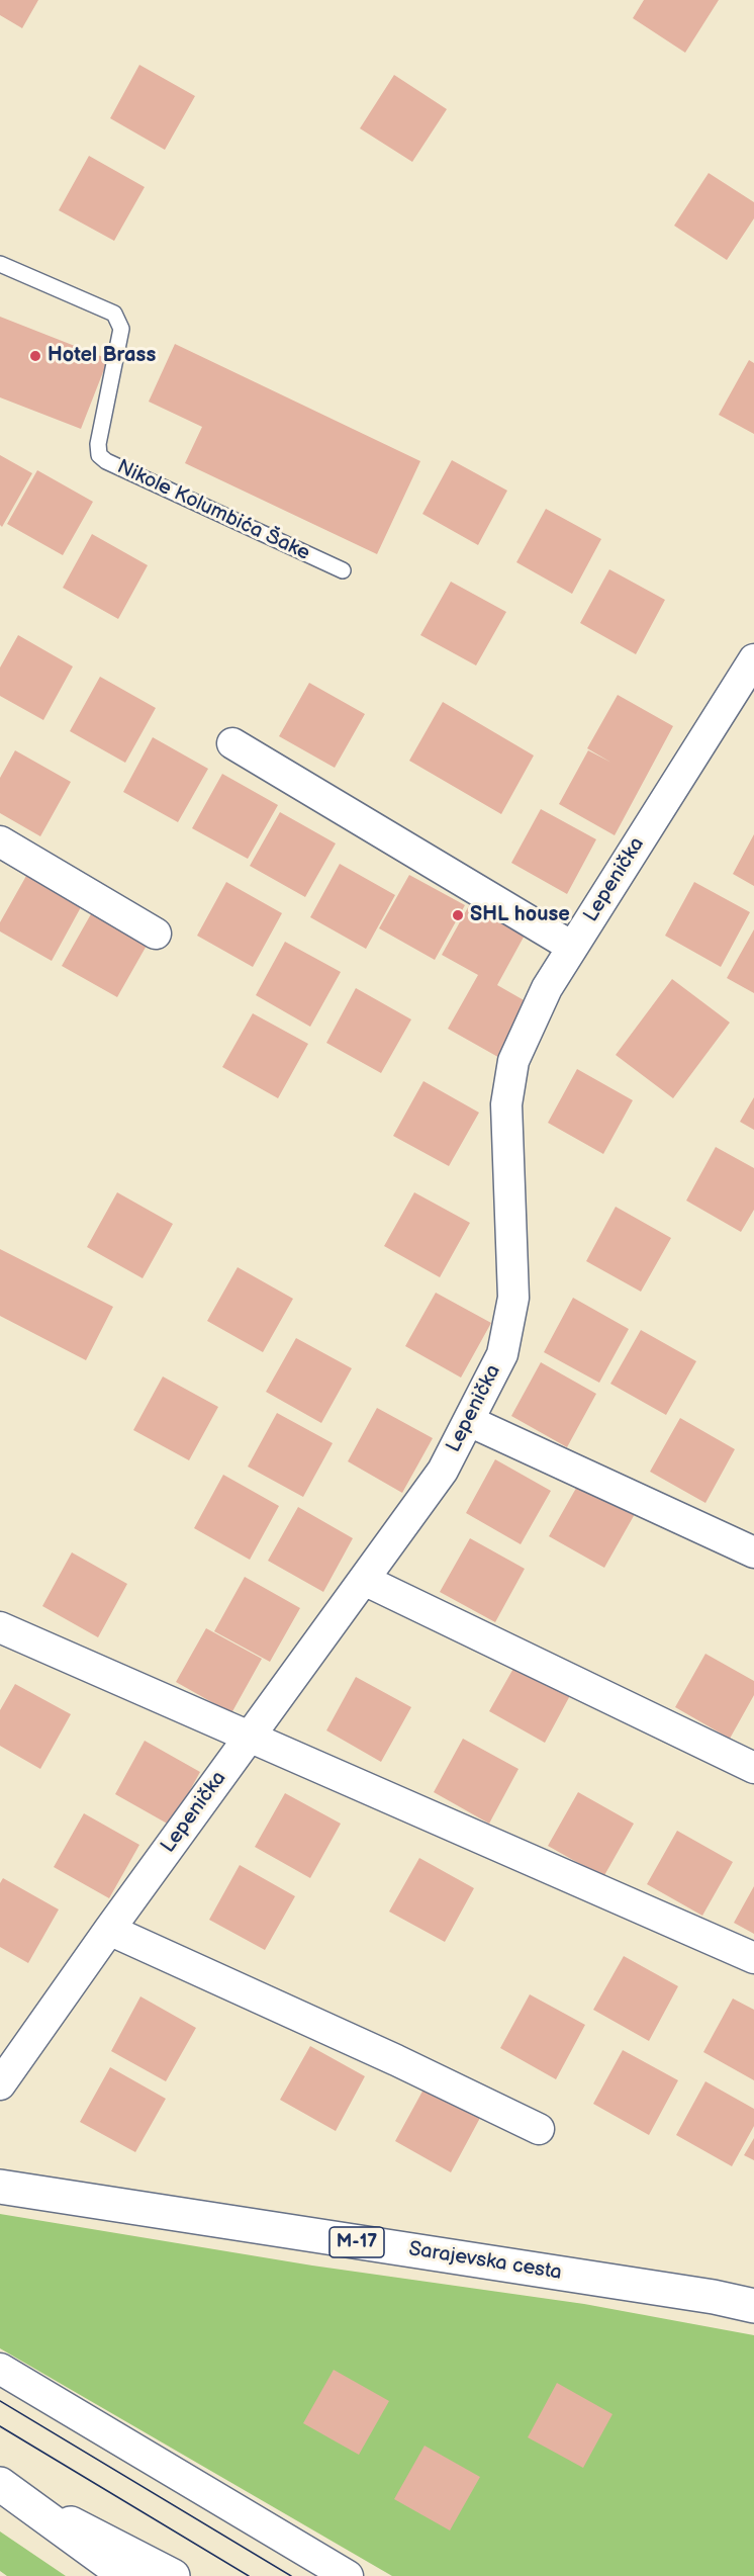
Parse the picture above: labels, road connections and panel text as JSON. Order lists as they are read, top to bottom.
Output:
{
  "streets": {
    "main road": ["M-17", "Sarajevska cesta"],
    "street": ["Lepenička"],
    "lane": ["Nikole Kolumbića Šake"]
  },
  "places": ["Hotel Brass", "SHL house"]
}
